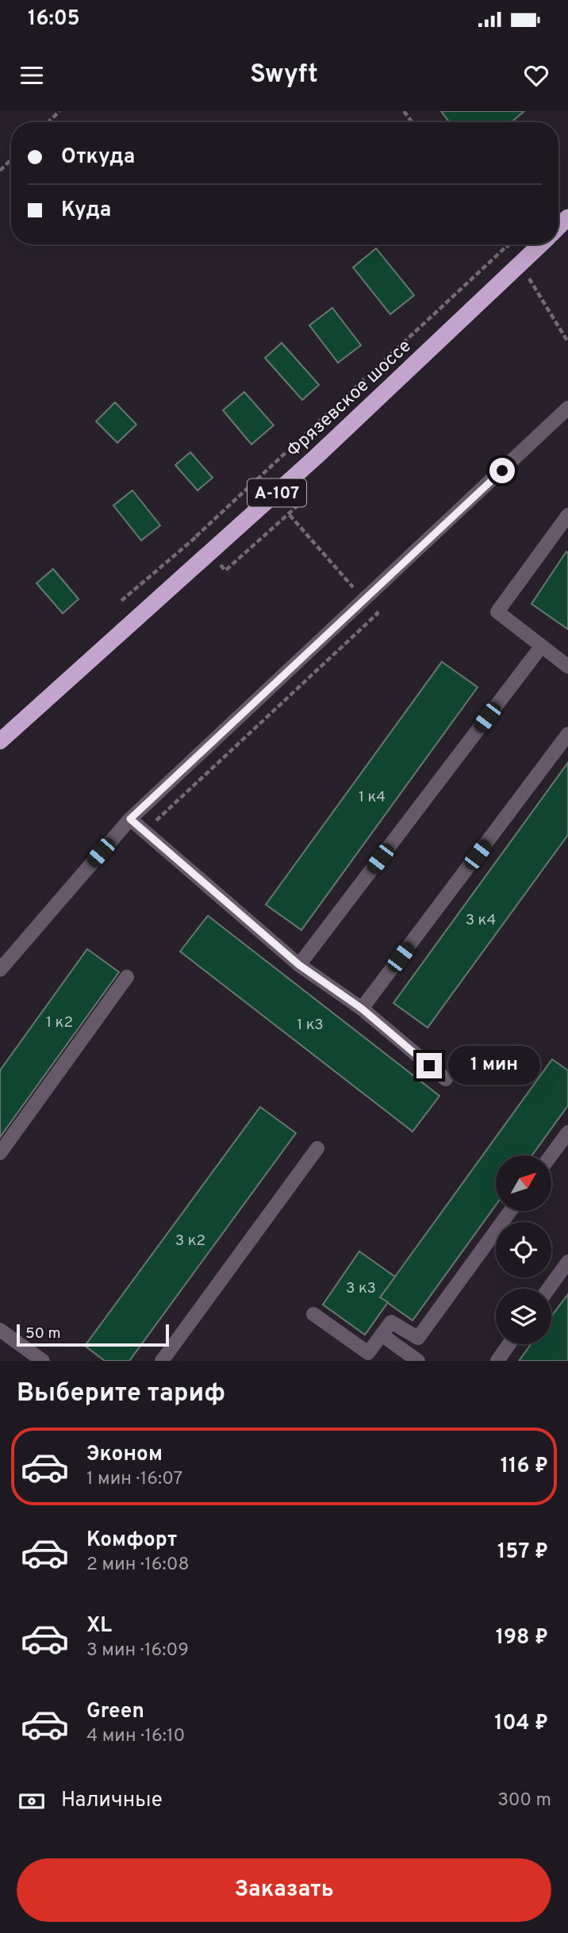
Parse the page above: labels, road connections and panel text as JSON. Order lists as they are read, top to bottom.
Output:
{
  "streets": {
    "highway": ["Фрязевское шоссе", "А-107"]
  },
  "house_numbers": [
    "1 к4",
    "3 к4",
    "1 к2",
    "1 к3",
    "3 к2",
    "3 к3"
  ],
  "scale_bar": "50 m",
  "north": "top right",
  "page": {
    "status": "16:05",
    "header": "Swyft",
    "banner": ["Откуда", "Куда"],
    "bubble": "1 мин",
    "scale": "50 m",
    "heading": "Выберите тариф",
    "list": [
      {
        "name": "Эконом",
        "note": "1 мин · 16:07",
        "value": "116 ₽"
      },
      {
        "name": "Комфорт",
        "note": "2 мин · 16:08",
        "value": "157 ₽"
      },
      {
        "name": "XL",
        "note": "3 мин · 16:09",
        "value": "198 ₽"
      },
      {
        "name": "Green",
        "note": "4 мин · 16:10",
        "value": "104 ₽"
      }
    ],
    "pay": ["Наличные", "300 m"],
    "buttons": "Заказать"
  }
}
